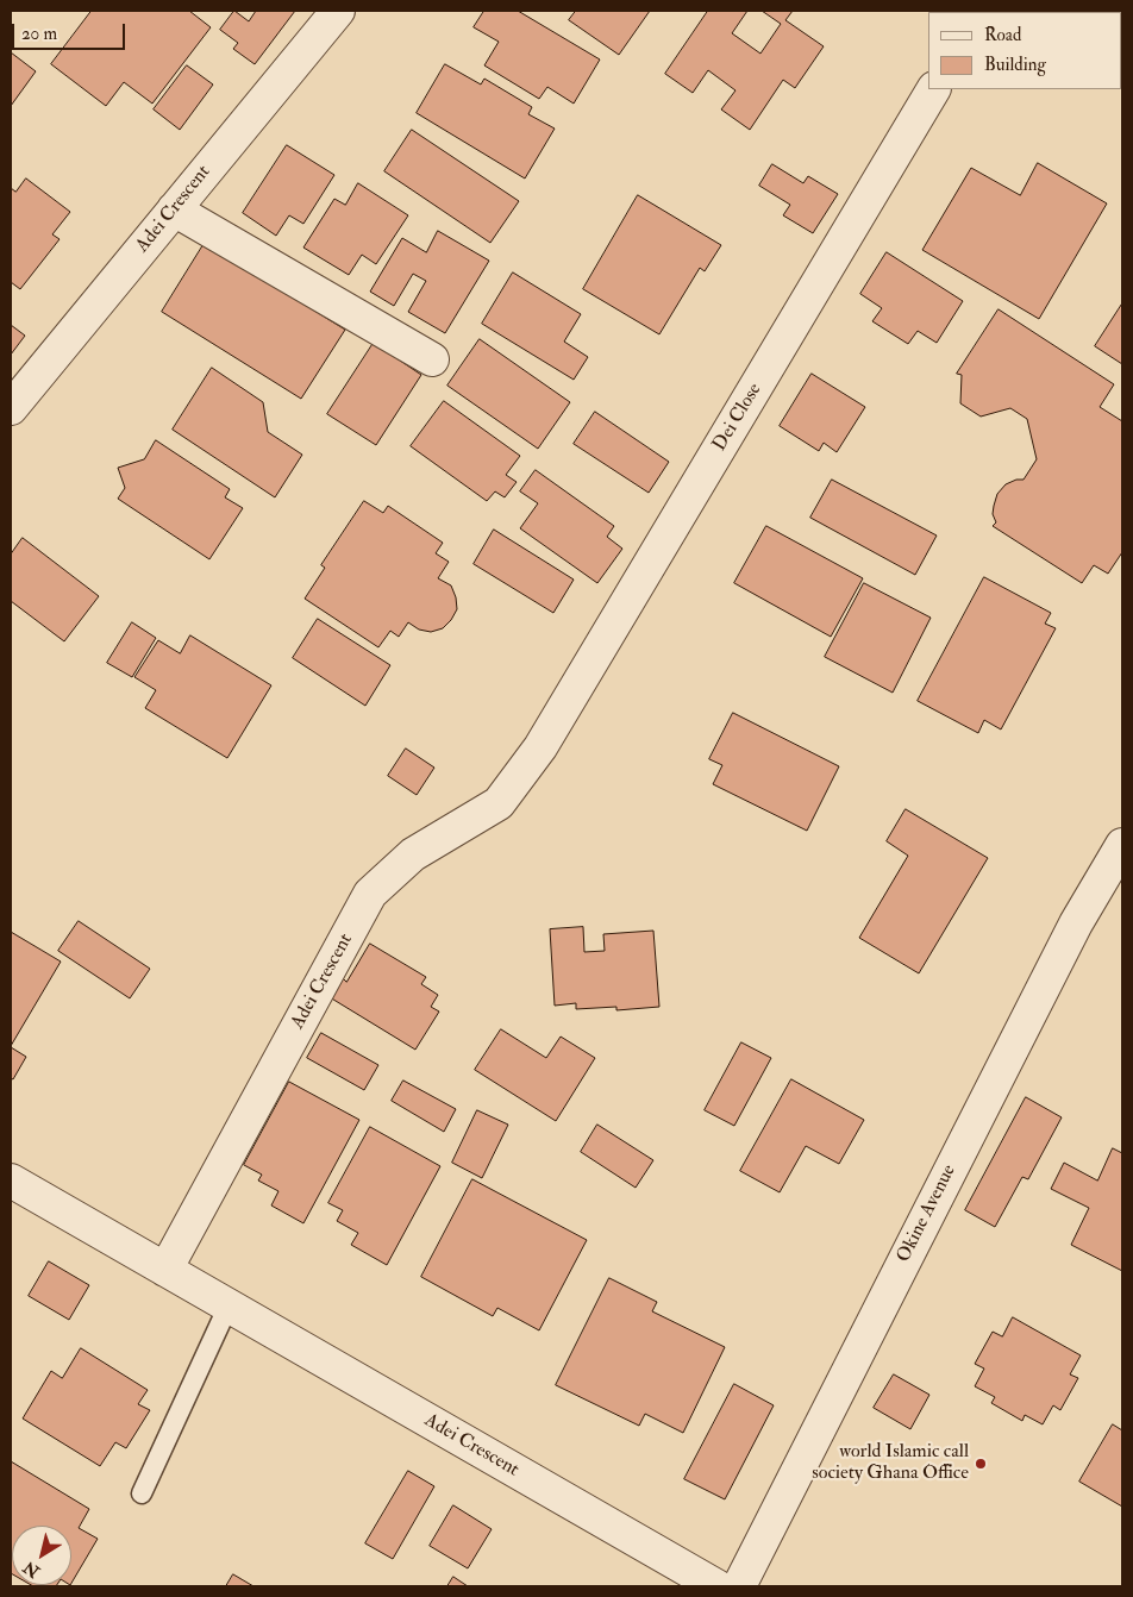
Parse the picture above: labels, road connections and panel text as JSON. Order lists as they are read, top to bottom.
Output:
{
  "streets": {
    "street": ["Adei Crescent", "Dei Close", "Okine Avenue"]
  },
  "crossings": [
    ["Adei Crescent", "Dei Close"]
  ],
  "places": ["world Islamic call society Ghana Office"],
  "legend": ["Road", "Building"],
  "scale_bar": "20 m",
  "north": "bottom left"
}
